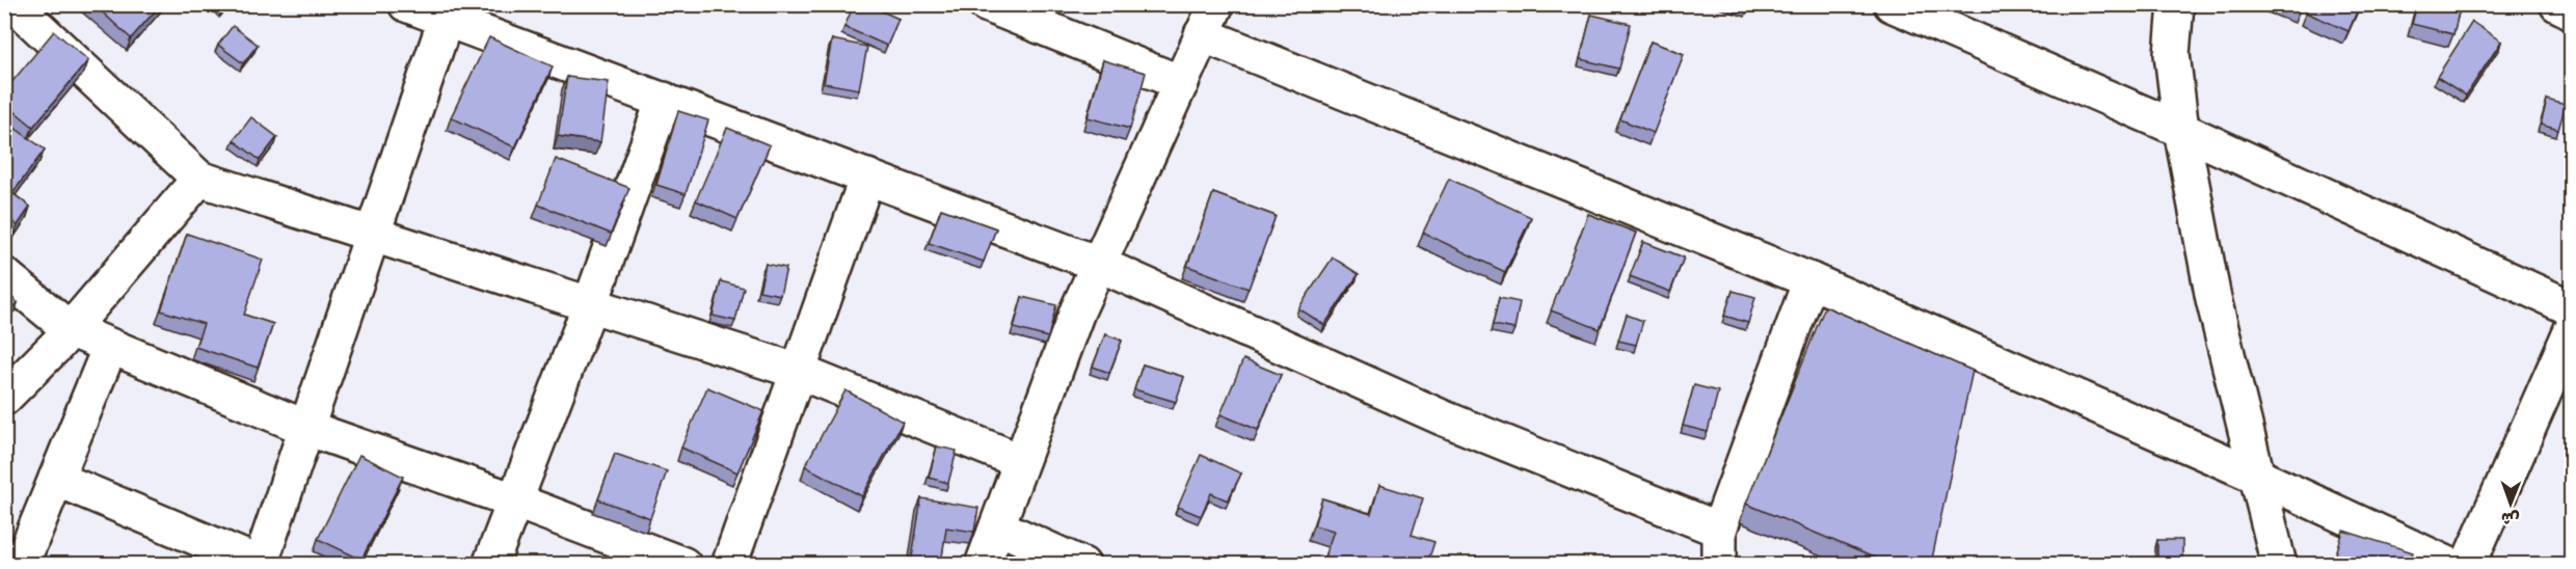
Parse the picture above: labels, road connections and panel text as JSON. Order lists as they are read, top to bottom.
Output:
{
  "north": "bottom"
}
